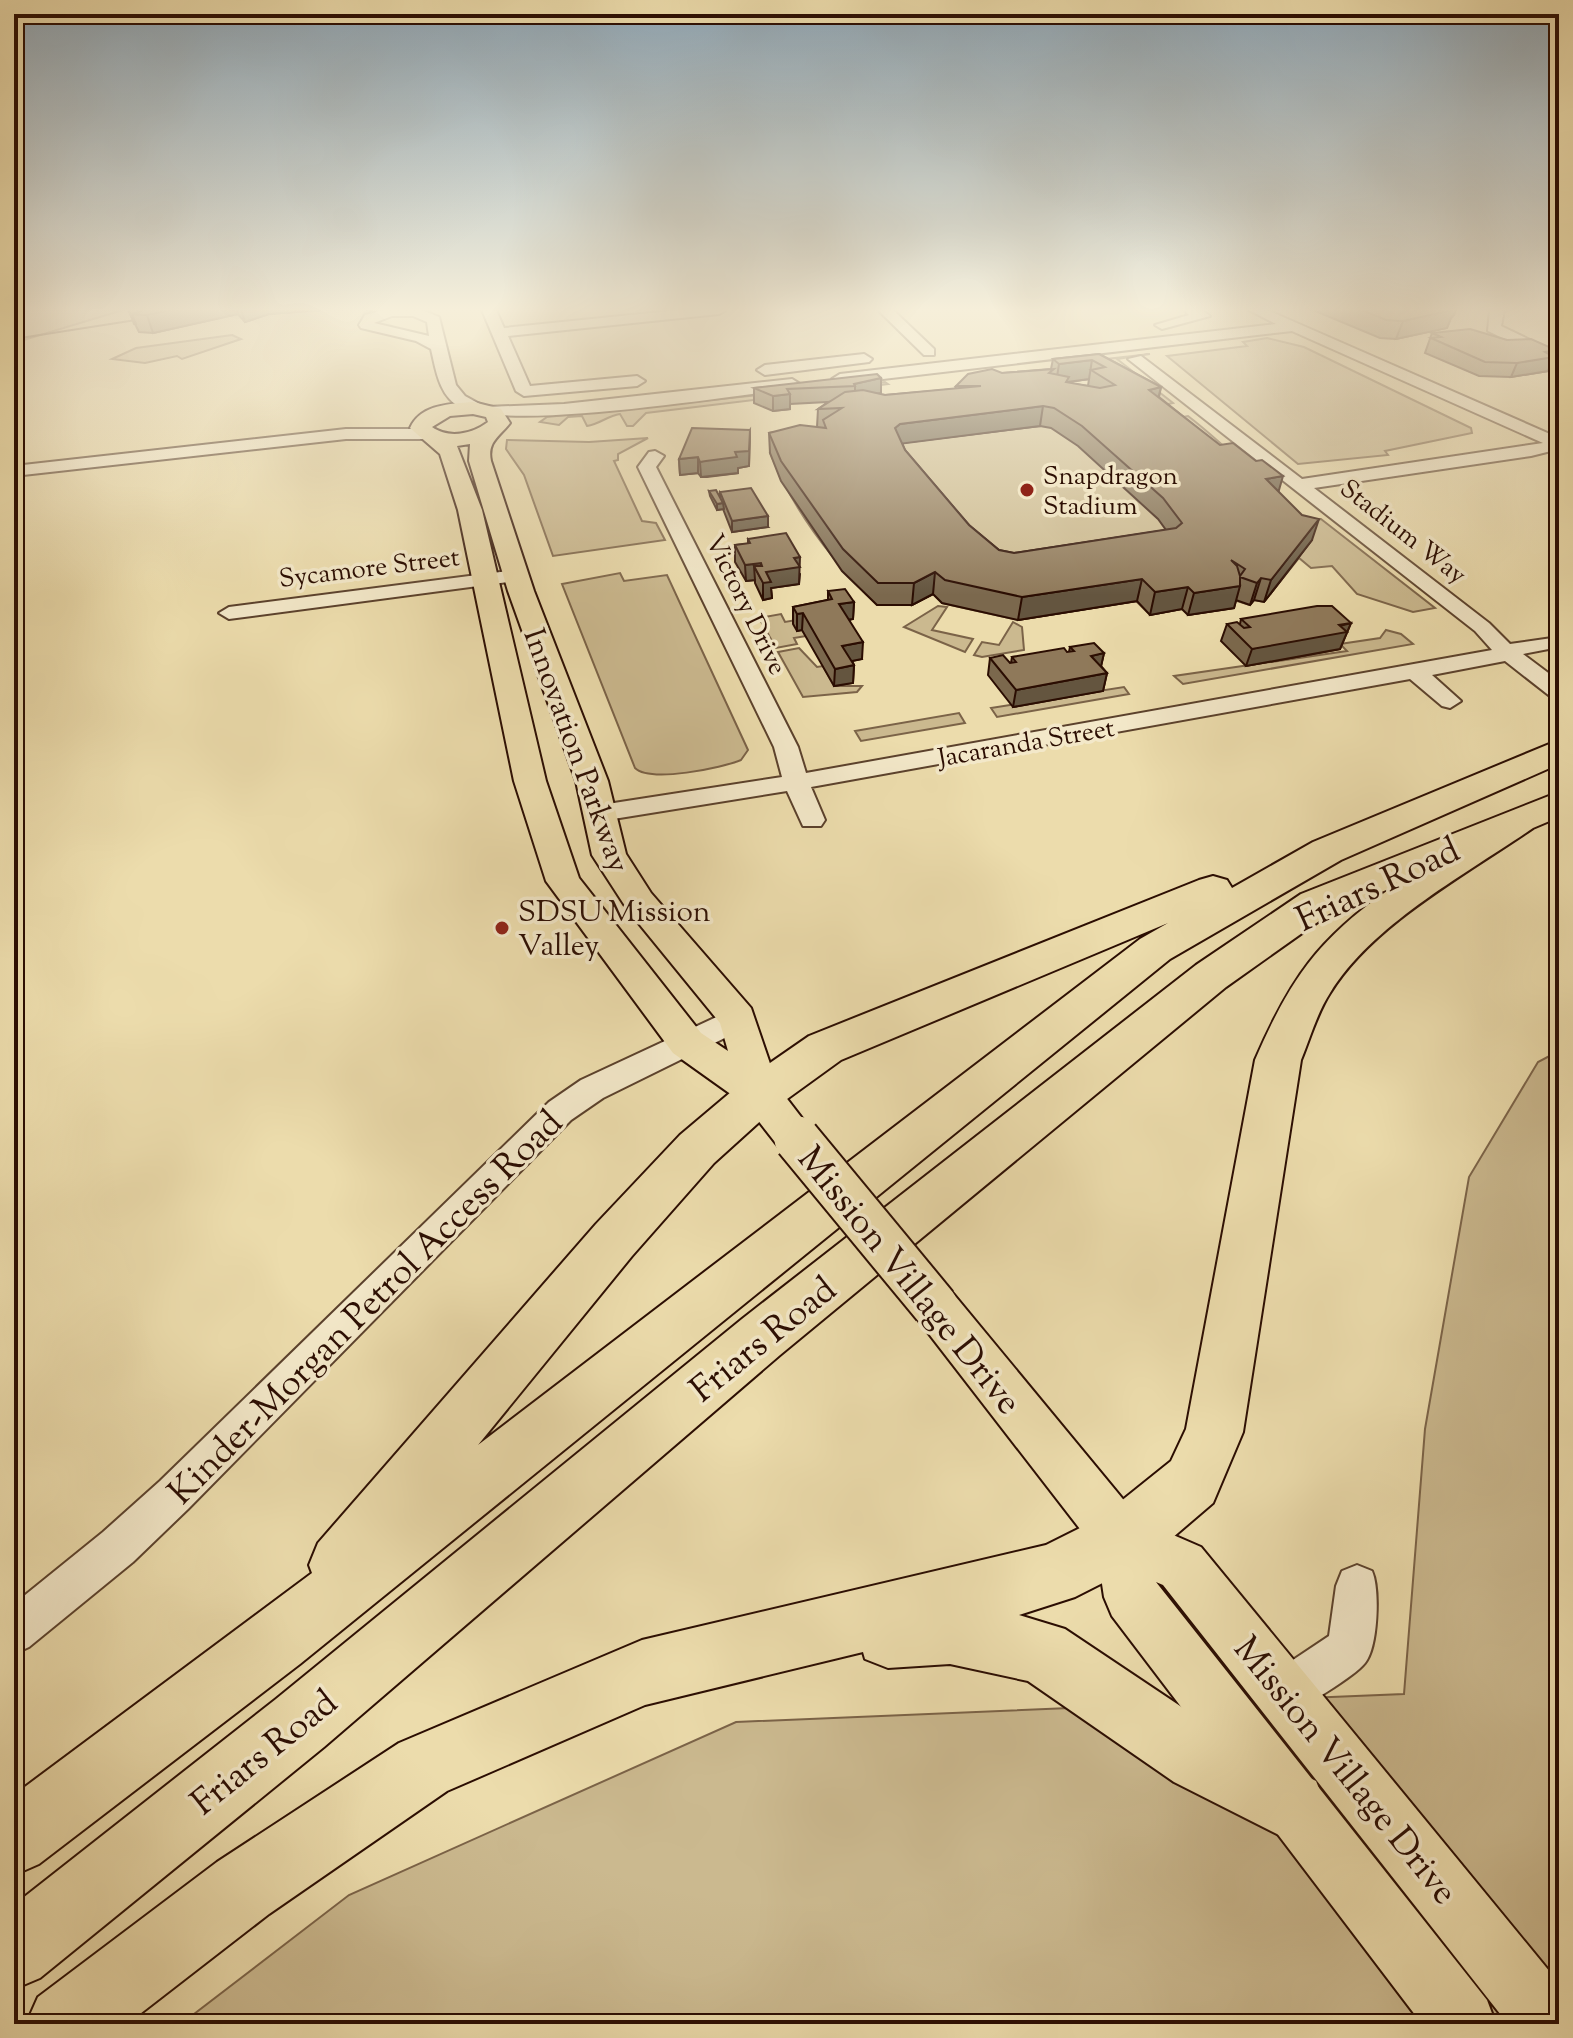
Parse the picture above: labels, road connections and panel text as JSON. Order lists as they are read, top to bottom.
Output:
{
  "streets": {
    "highway": ["Friars Road"],
    "main road": ["Jacaranda Street", "Innovation Parkway", "Mission Village Drive"],
    "street": [
      "Stadium Way",
      "Sycamore Street",
      "Victory Drive",
      "Kinder-Morgan Petrol Access Road"
    ]
  },
  "crossings": [
    ["Stadium Way", "Jacaranda Street"],
    ["Sycamore Street", "Innovation Parkway"],
    ["Victory Drive", "Jacaranda Street"],
    ["Jacaranda Street", "Innovation Parkway"],
    ["Innovation Parkway", "Mission Village Drive"],
    ["Innovation Parkway", "Kinder-Morgan Petrol Access Road"]
  ],
  "places": ["Snapdragon Stadium", "SDSU Mission Valley"]
}
